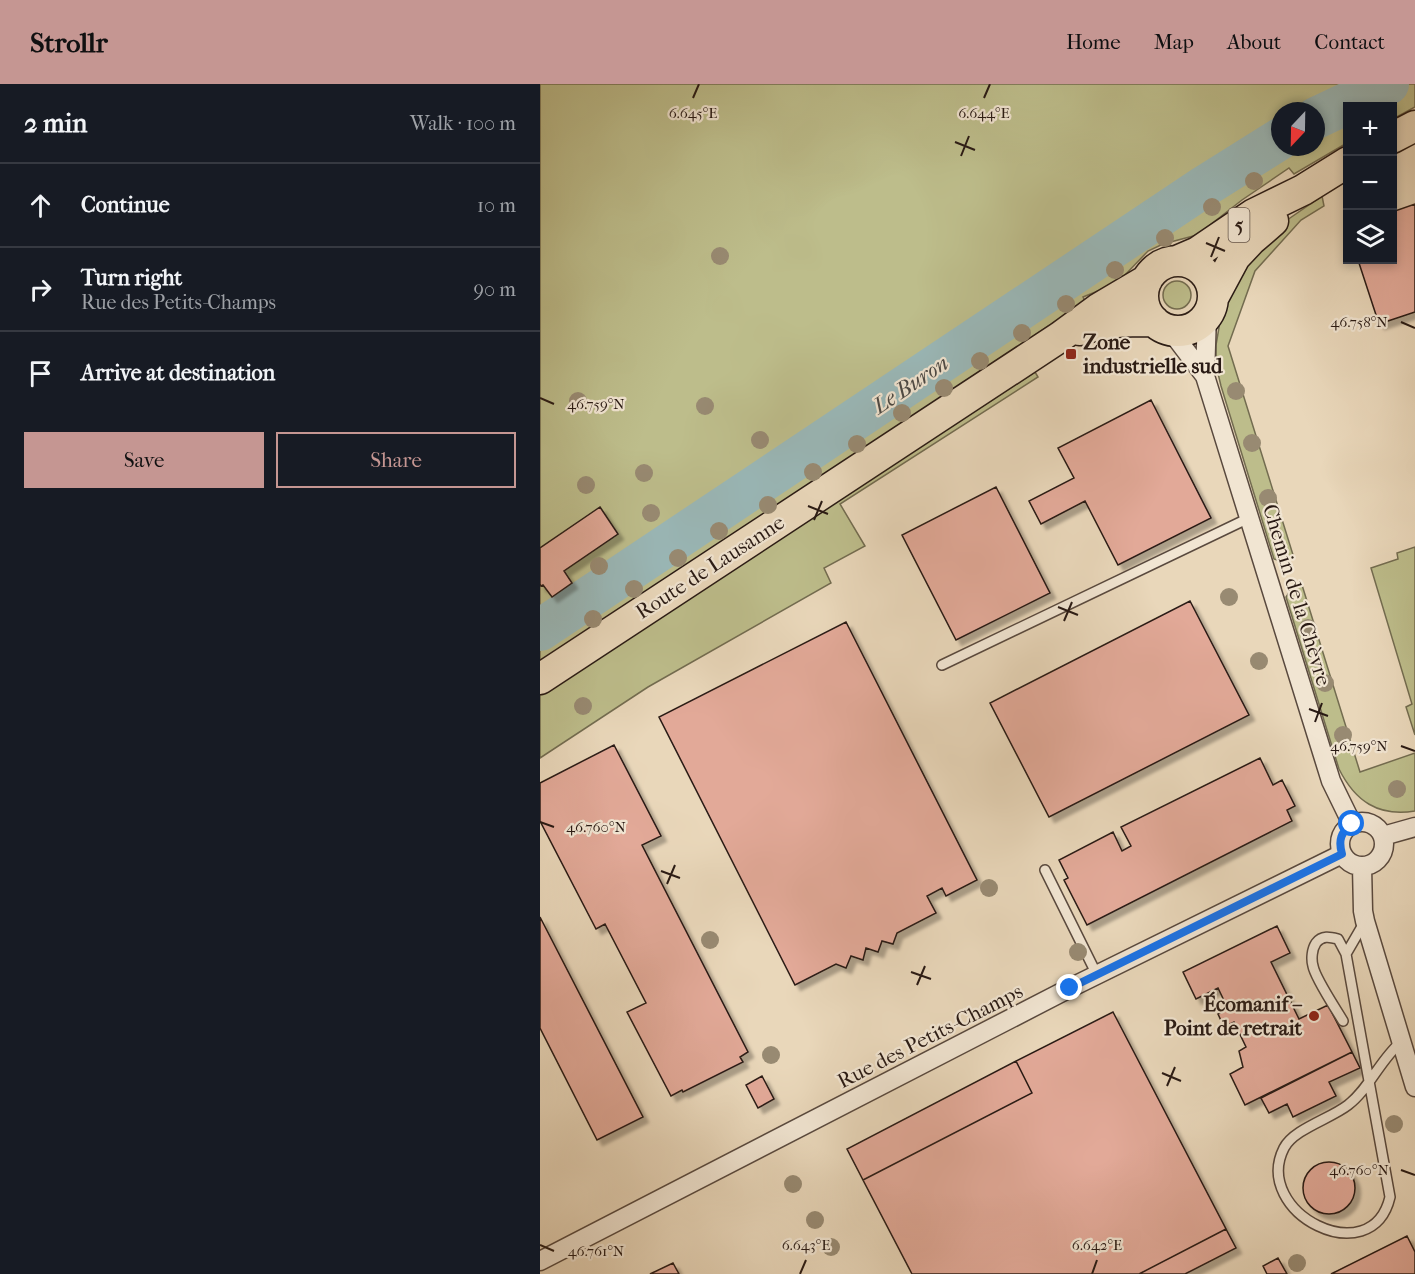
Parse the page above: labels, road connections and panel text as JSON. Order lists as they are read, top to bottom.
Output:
{
  "streets": {
    "main road": ["5", "Route de Lausanne"],
    "street": ["Chemin de la Chèvre", "Rue des Petits-Champs"]
  },
  "crossings": [
    ["5", "Route de Lausanne"],
    ["5", "Chemin de la Chèvre"],
    ["Route de Lausanne", "Chemin de la Chèvre"],
    ["Chemin de la Chèvre", "Rue des Petits-Champs"]
  ],
  "water": ["Le Buron"],
  "places": {
    "transit": ["Zone industrielle sud"],
    "other": ["Écomanif – Point de retrait"]
  },
  "north": "bottom",
  "page": {
    "header": "Strollr",
    "nav": [
      "Home",
      "Map",
      "About",
      "Contact"
    ],
    "heading": ["2 min", "Walk · 100 m"],
    "map_buttons": ["+", "−"],
    "list": [
      ["Continue", "10 m"],
      ["Turn right", "Rue des Petits-Champs", "90 m"],
      "Arrive at destination"
    ],
    "buttons": ["Save", "Share"]
  },
  "coordinates": [
    "6.645°E",
    "6.644°E",
    "46.758°N",
    "46.759°N",
    "46.760°N",
    "6.643°E",
    "6.642°E",
    "46.761°N"
  ]
}
